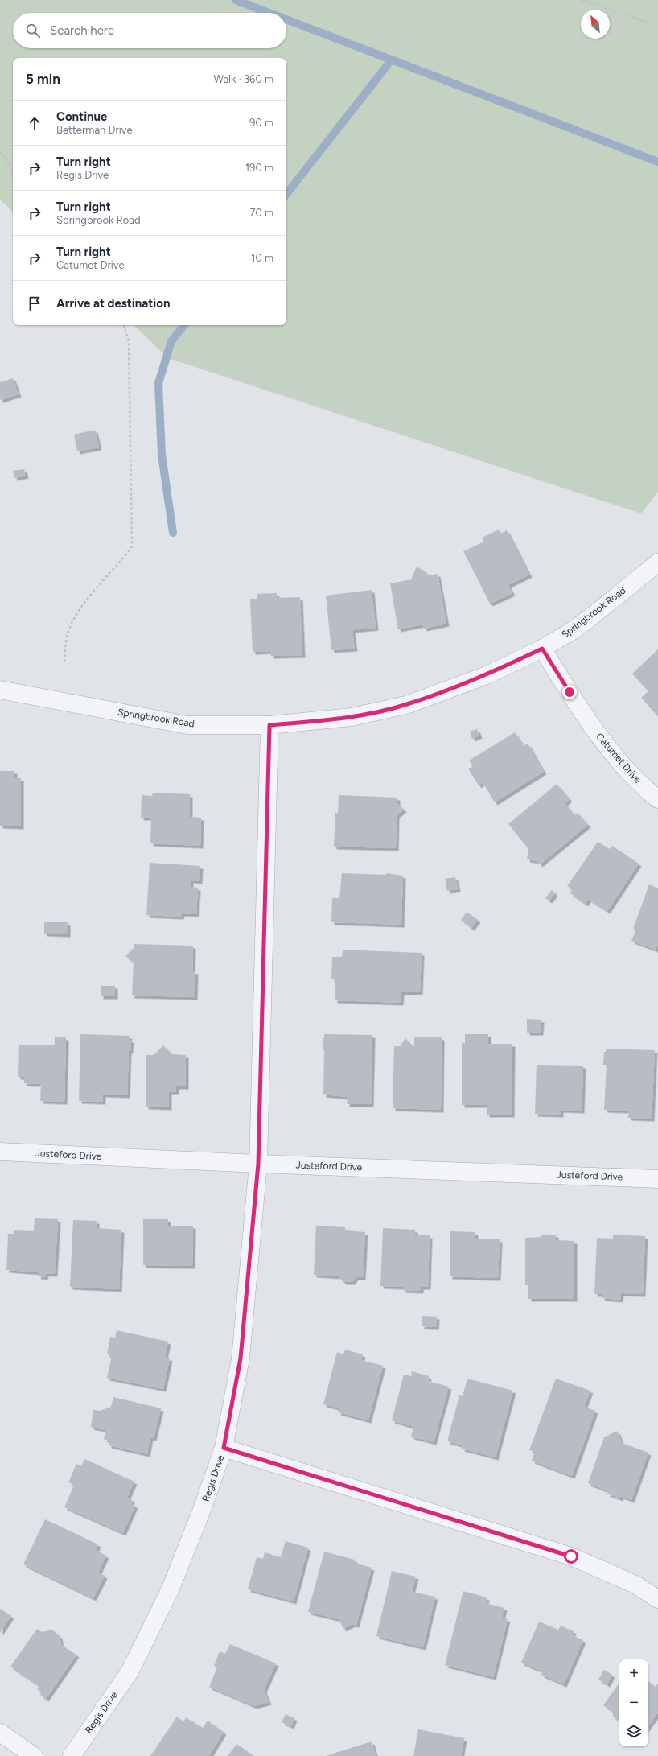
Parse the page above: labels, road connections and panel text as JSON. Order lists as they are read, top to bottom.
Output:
{
  "streets": {
    "street": [
      "Springbrook Road",
      "Catumet Drive",
      "Justeford Drive",
      "Regis Drive"
    ]
  },
  "crossings": [
    ["Springbrook Road", "Catumet Drive"],
    ["Springbrook Road", "Regis Drive"],
    ["Justeford Drive", "Regis Drive"]
  ],
  "north": "top left",
  "page": {
    "search": "Search here",
    "heading": ["5 min", "Walk · 360 m"],
    "list": [
      ["Continue", "Betterman Drive", "90 m"],
      ["Turn right", "Regis Drive", "190 m"],
      ["Turn right", "Springbrook Road", "70 m"],
      ["Turn right", "Catumet Drive", "10 m"],
      "Arrive at destination"
    ],
    "map_buttons": ["+", "−"]
  }
}
